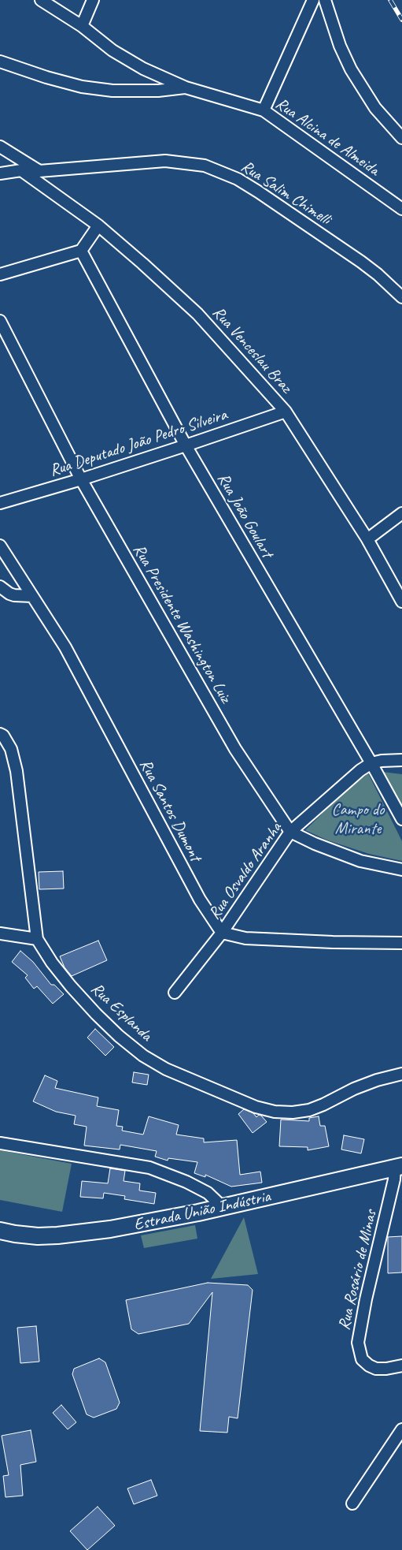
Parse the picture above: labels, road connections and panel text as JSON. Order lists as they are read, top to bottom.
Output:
{
  "streets": {
    "main road": ["Estrada União Indústria"],
    "street": [
      "Rua Alcina de Almeida",
      "Rua Salim Chimelli",
      "Rua Venceslau Braz",
      "Rua Deputado João Pedro Silveira",
      "Rua João Goulart",
      "Rua Presidente Washington Luiz",
      "Rua Santos Dumont",
      "Rua Osvaldo Aranha",
      "Rua Esplanda",
      "Rua Rosário de Minas"
    ]
  },
  "crossings": [
    ["Rua Salim Chimelli", "Rua Venceslau Braz"],
    ["Rua Venceslau Braz", "Rua Deputado João Pedro Silveira"],
    ["Rua Deputado João Pedro Silveira", "Rua João Goulart"],
    ["Rua Deputado João Pedro Silveira", "Rua Presidente Washington Luiz"],
    ["Rua João Goulart", "Rua Osvaldo Aranha"],
    ["Rua Presidente Washington Luiz", "Rua Osvaldo Aranha"],
    ["Rua Santos Dumont", "Rua Osvaldo Aranha"],
    ["Estrada União Indústria", "Rua Rosário de Minas"]
  ],
  "parks": ["Campo do Mirante"]
}
